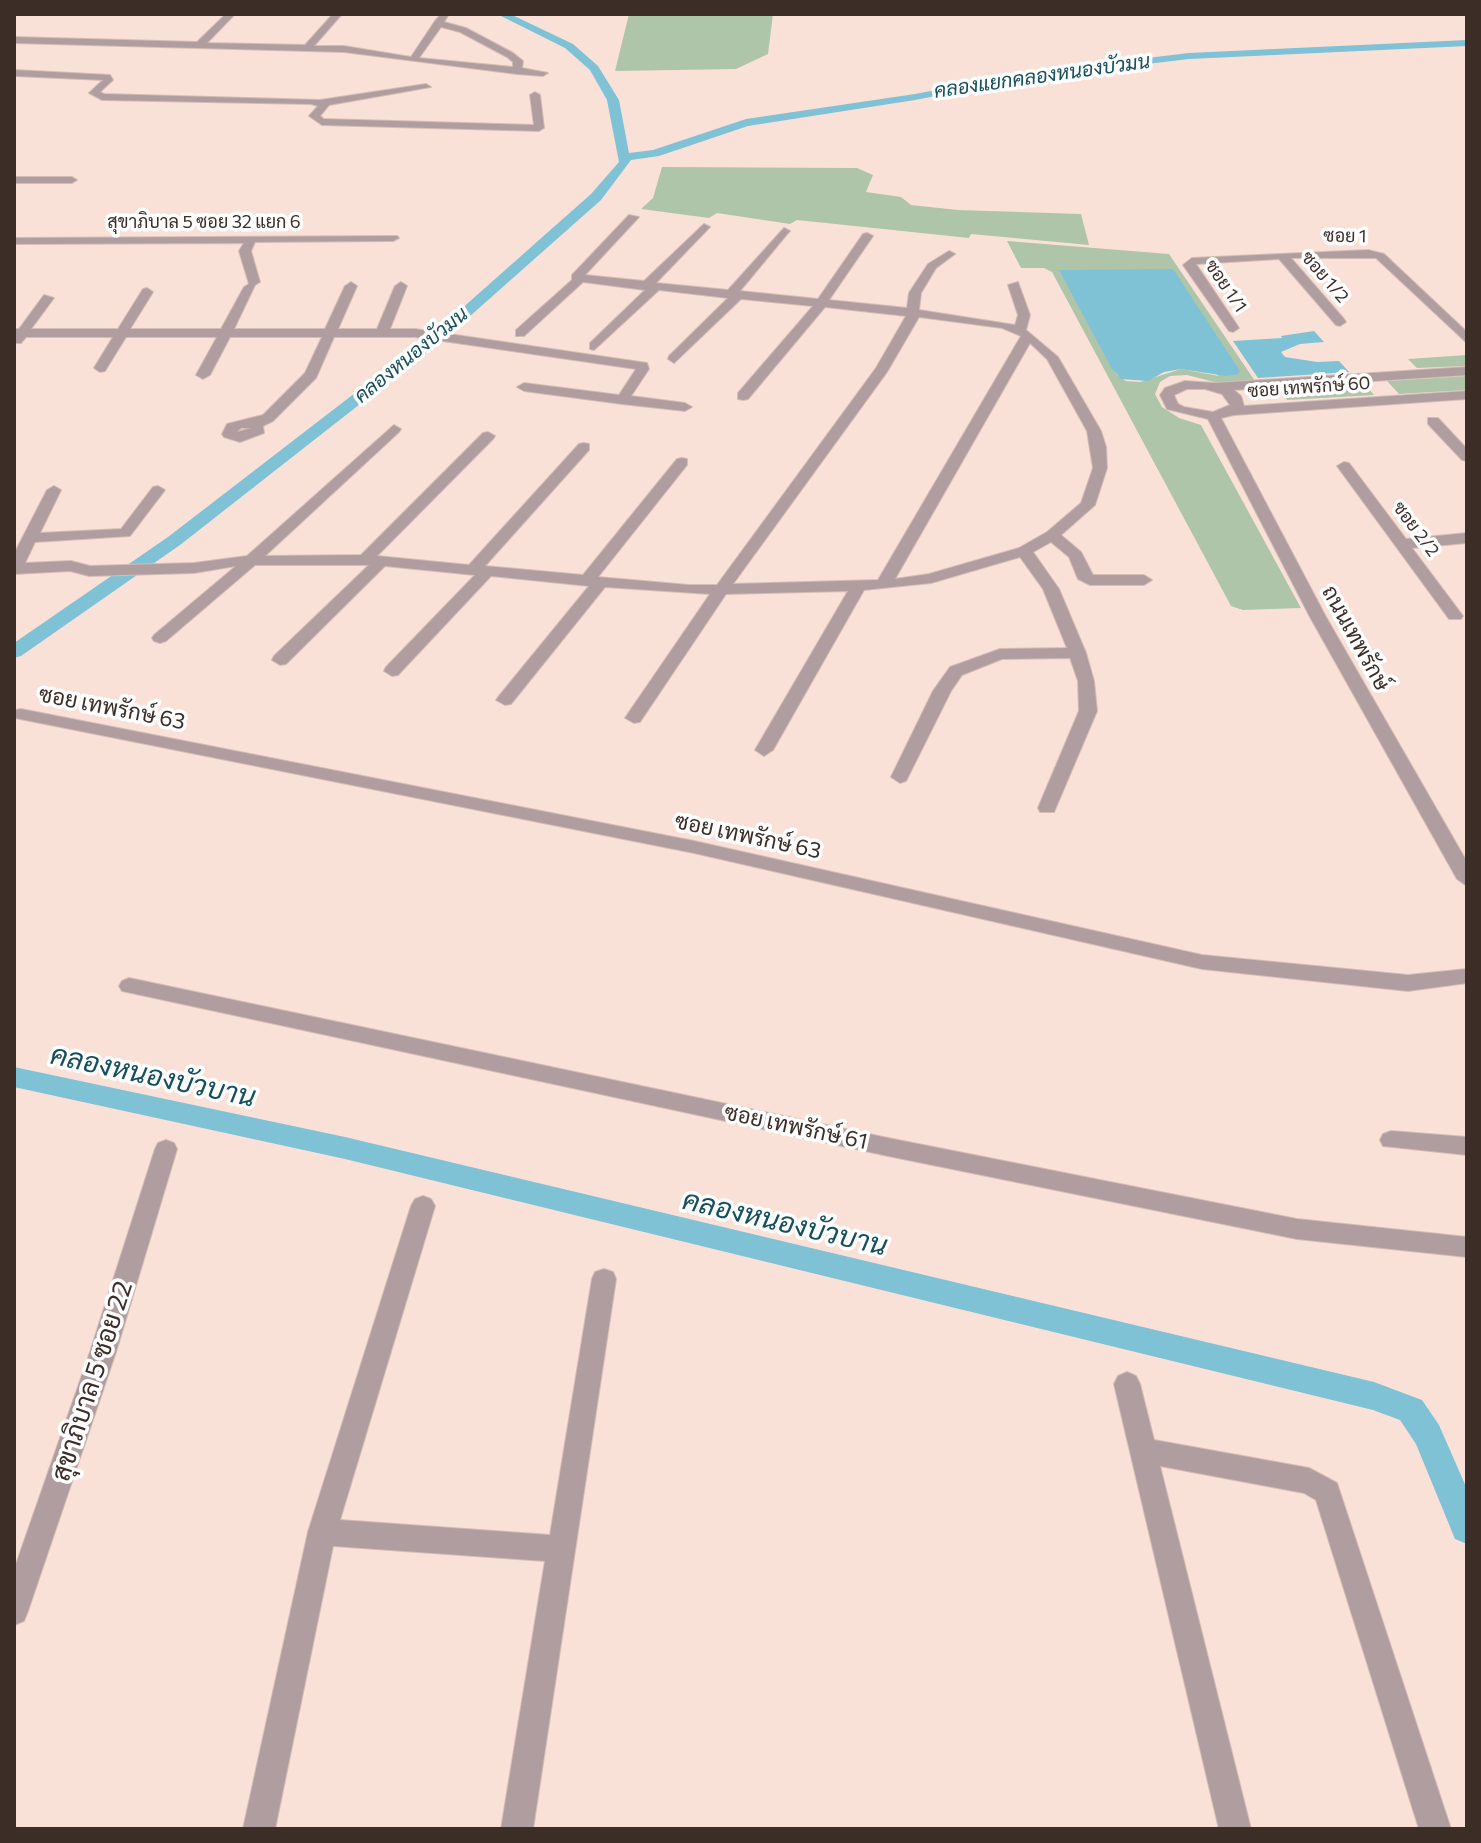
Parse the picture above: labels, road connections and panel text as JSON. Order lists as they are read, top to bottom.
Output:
{
  "streets": {
    "street": [
      "สุขาภิบาล 5 ซอย 32 แยก 6",
      "ซอย 1",
      "ซอย 1/2",
      "ซอย 1/1",
      "ซอย เทพรักษ์ 60",
      "ซอย 2/2",
      "ถนนเทพรักษ์",
      "ซอย เทพรักษ์ 63",
      "ซอย เทพรักษ์ 61",
      "สุขาภิบาล 5 ซอย 22"
    ]
  },
  "crossings": [
    ["ซอย 1", "ซอย 1/2"],
    ["ซอย 1", "ซอย 1/1"],
    ["ซอย เทพรักษ์ 60", "ถนนเทพรักษ์"]
  ],
  "water": ["คลองแยกคลองหนองบัวมน", "คลองหนองบัวมน", "คลองหนองบัวบาน"]
}
